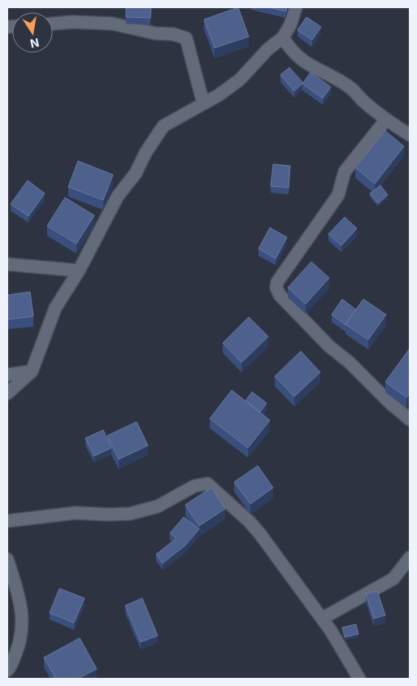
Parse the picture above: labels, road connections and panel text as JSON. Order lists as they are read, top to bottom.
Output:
{
  "north": "bottom"
}
